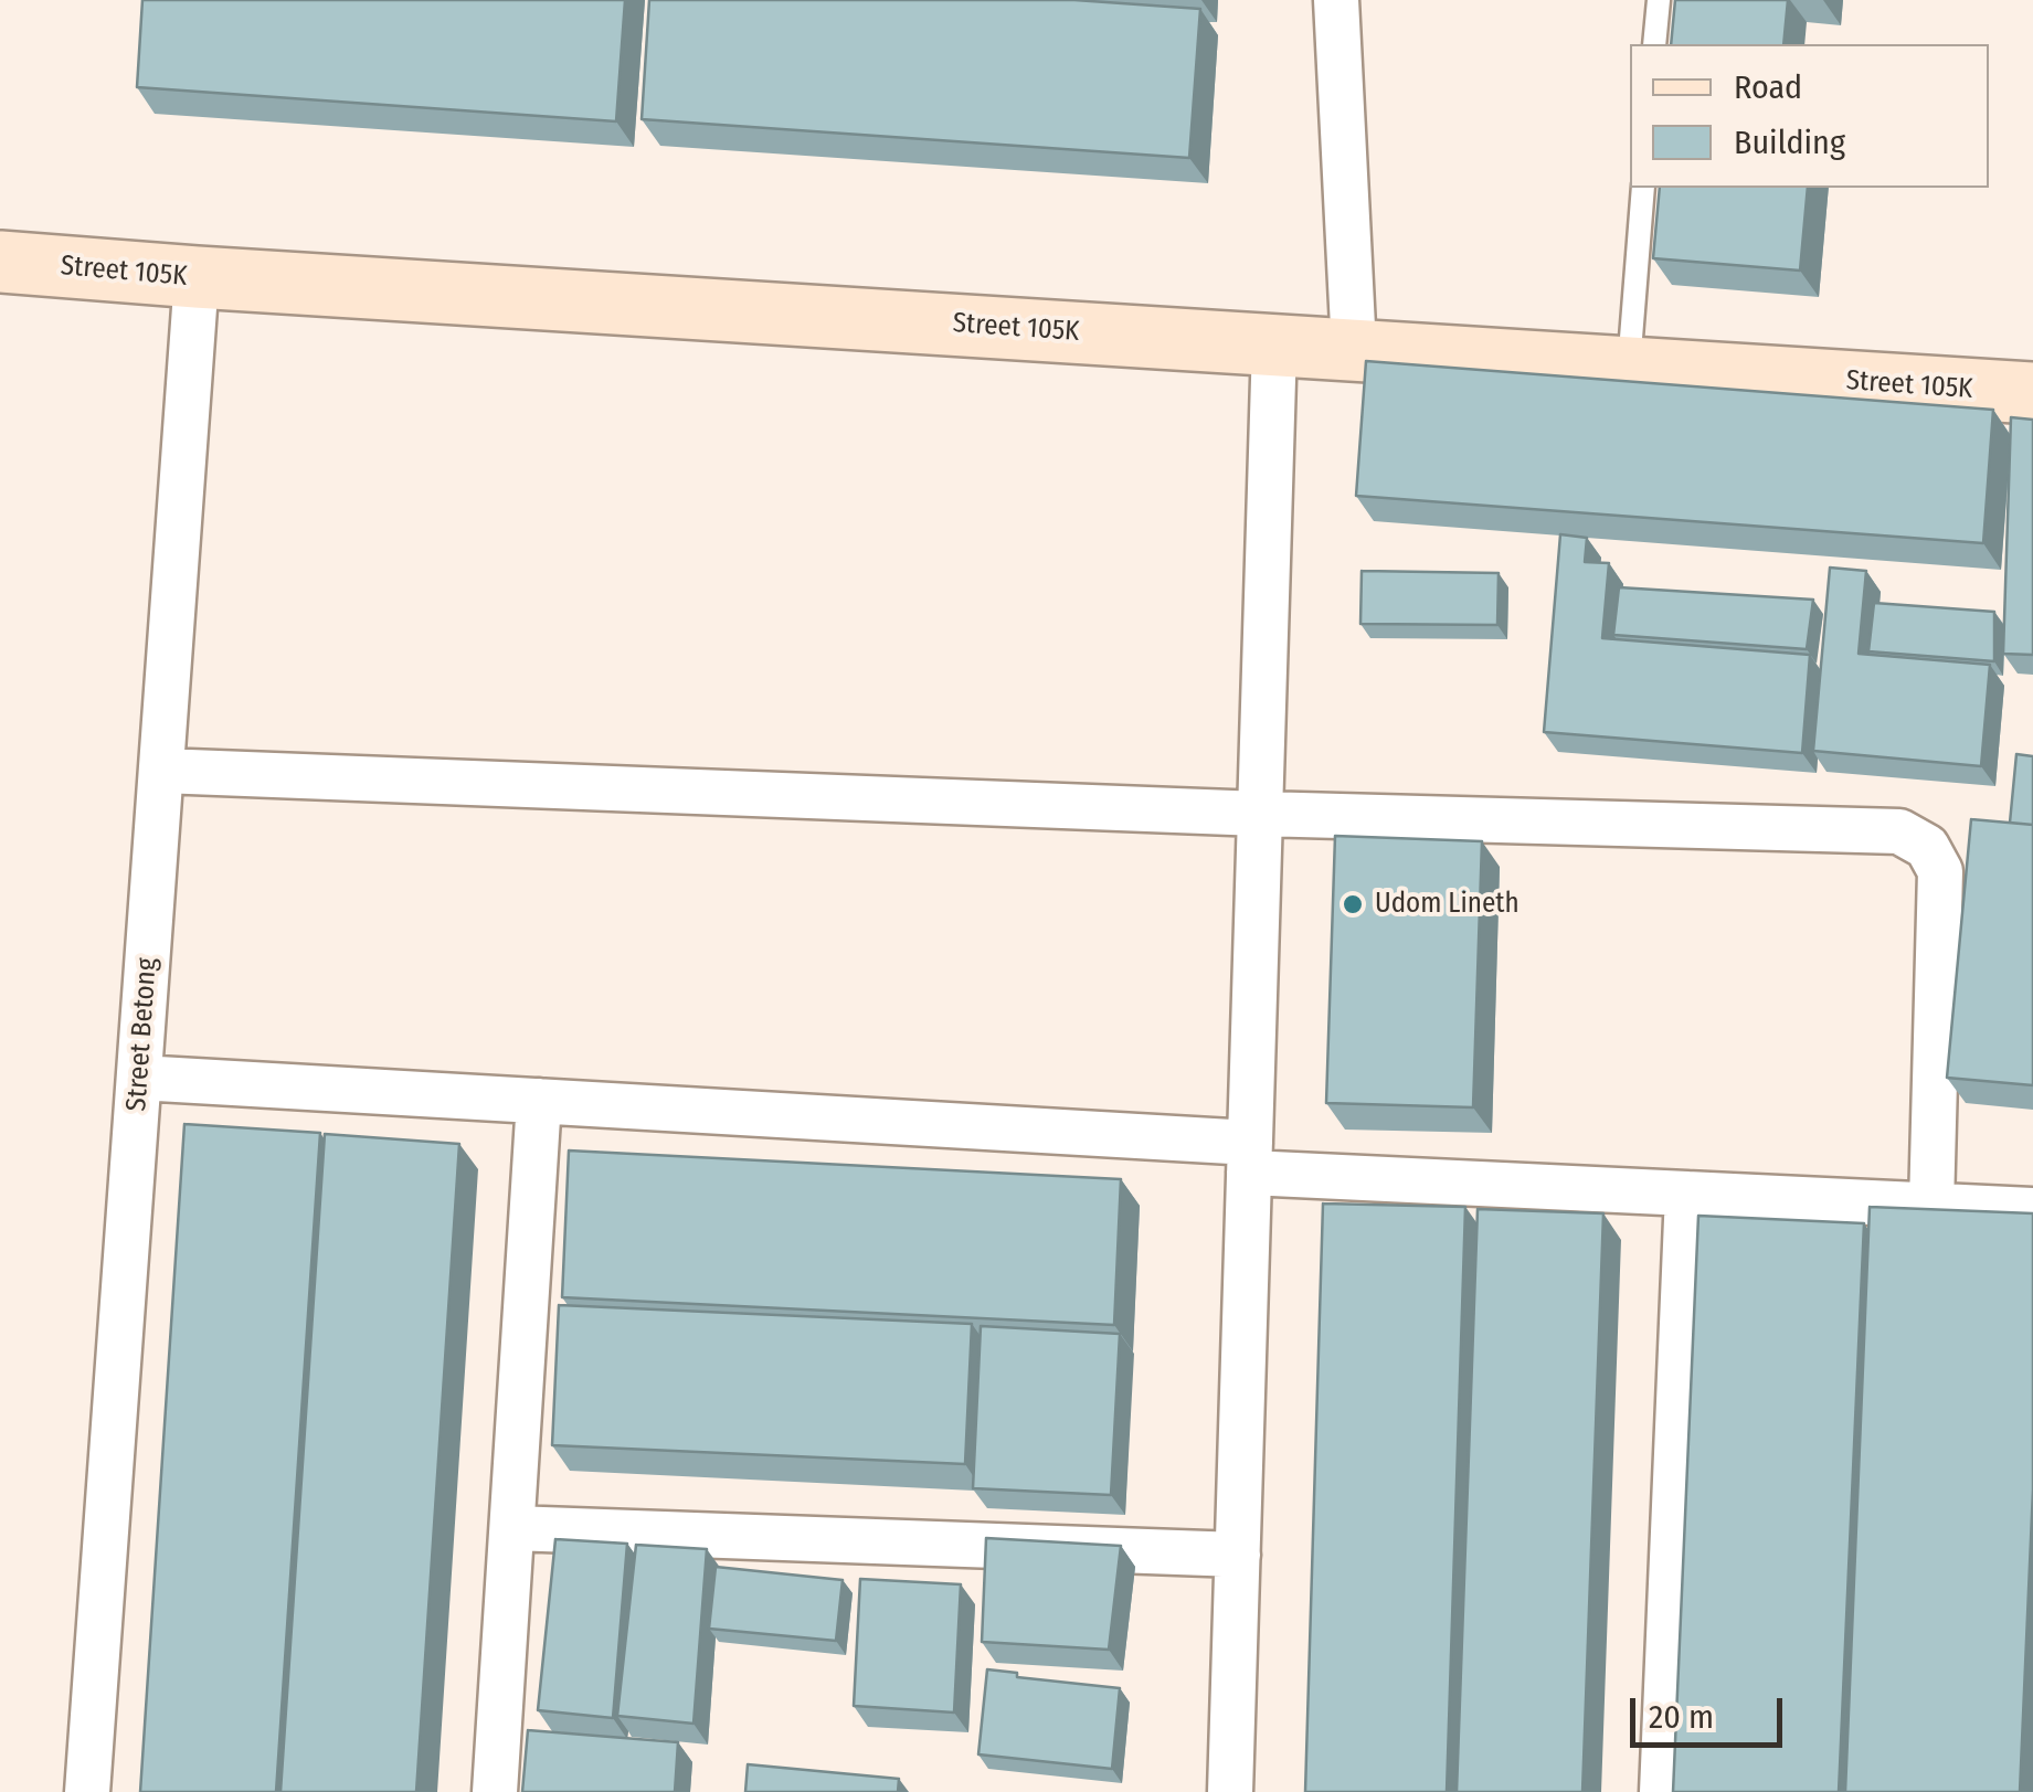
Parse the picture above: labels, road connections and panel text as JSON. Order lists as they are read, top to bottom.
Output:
{
  "streets": {
    "main road": ["Street 105K"],
    "street": ["Street Betong"]
  },
  "crossings": [
    ["Street 105K", "Street Betong"]
  ],
  "places": ["Udom Lineth"],
  "legend": ["Road", "Building"],
  "scale_bar": "20 m"
}
